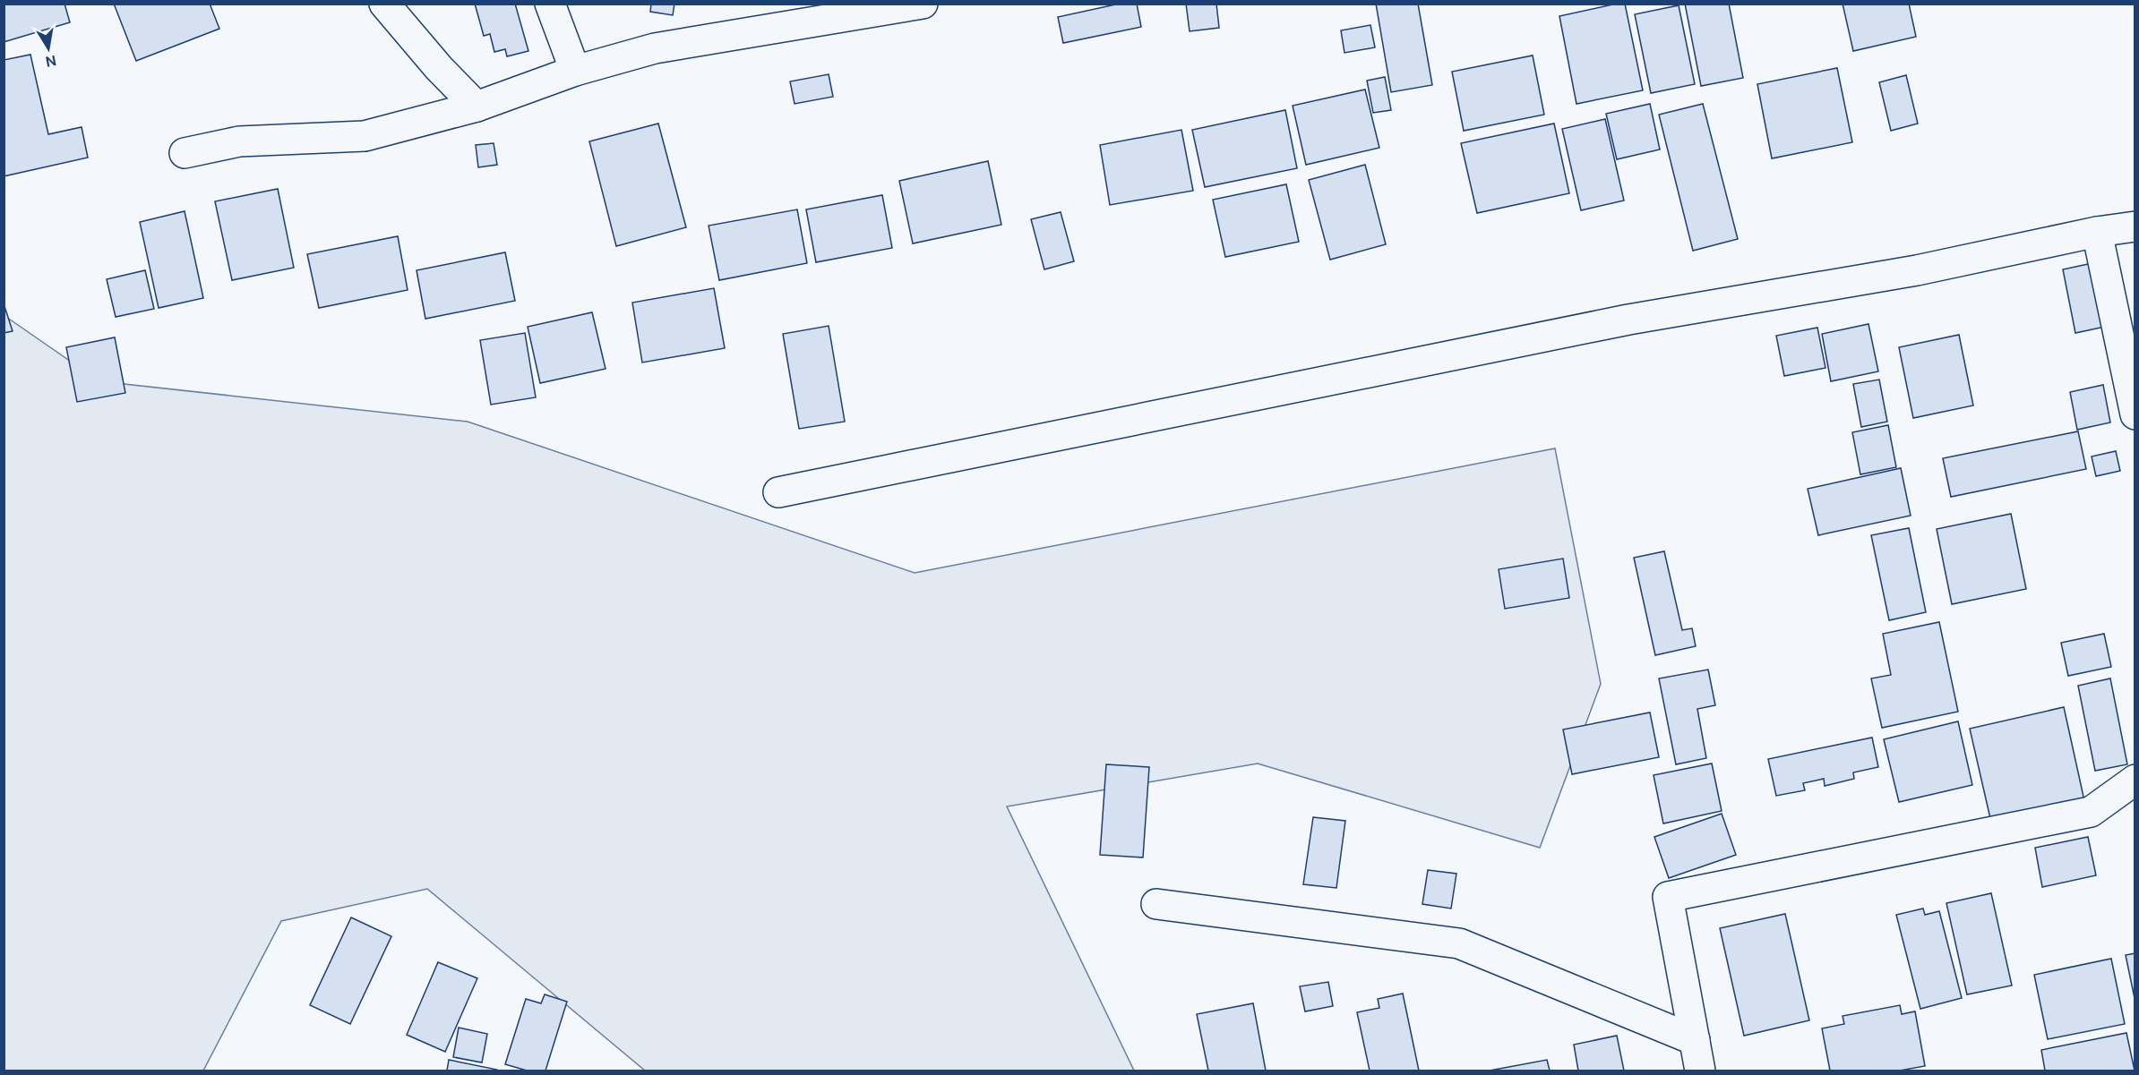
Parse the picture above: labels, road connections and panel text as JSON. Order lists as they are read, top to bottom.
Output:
{
  "north": "bottom"
}
